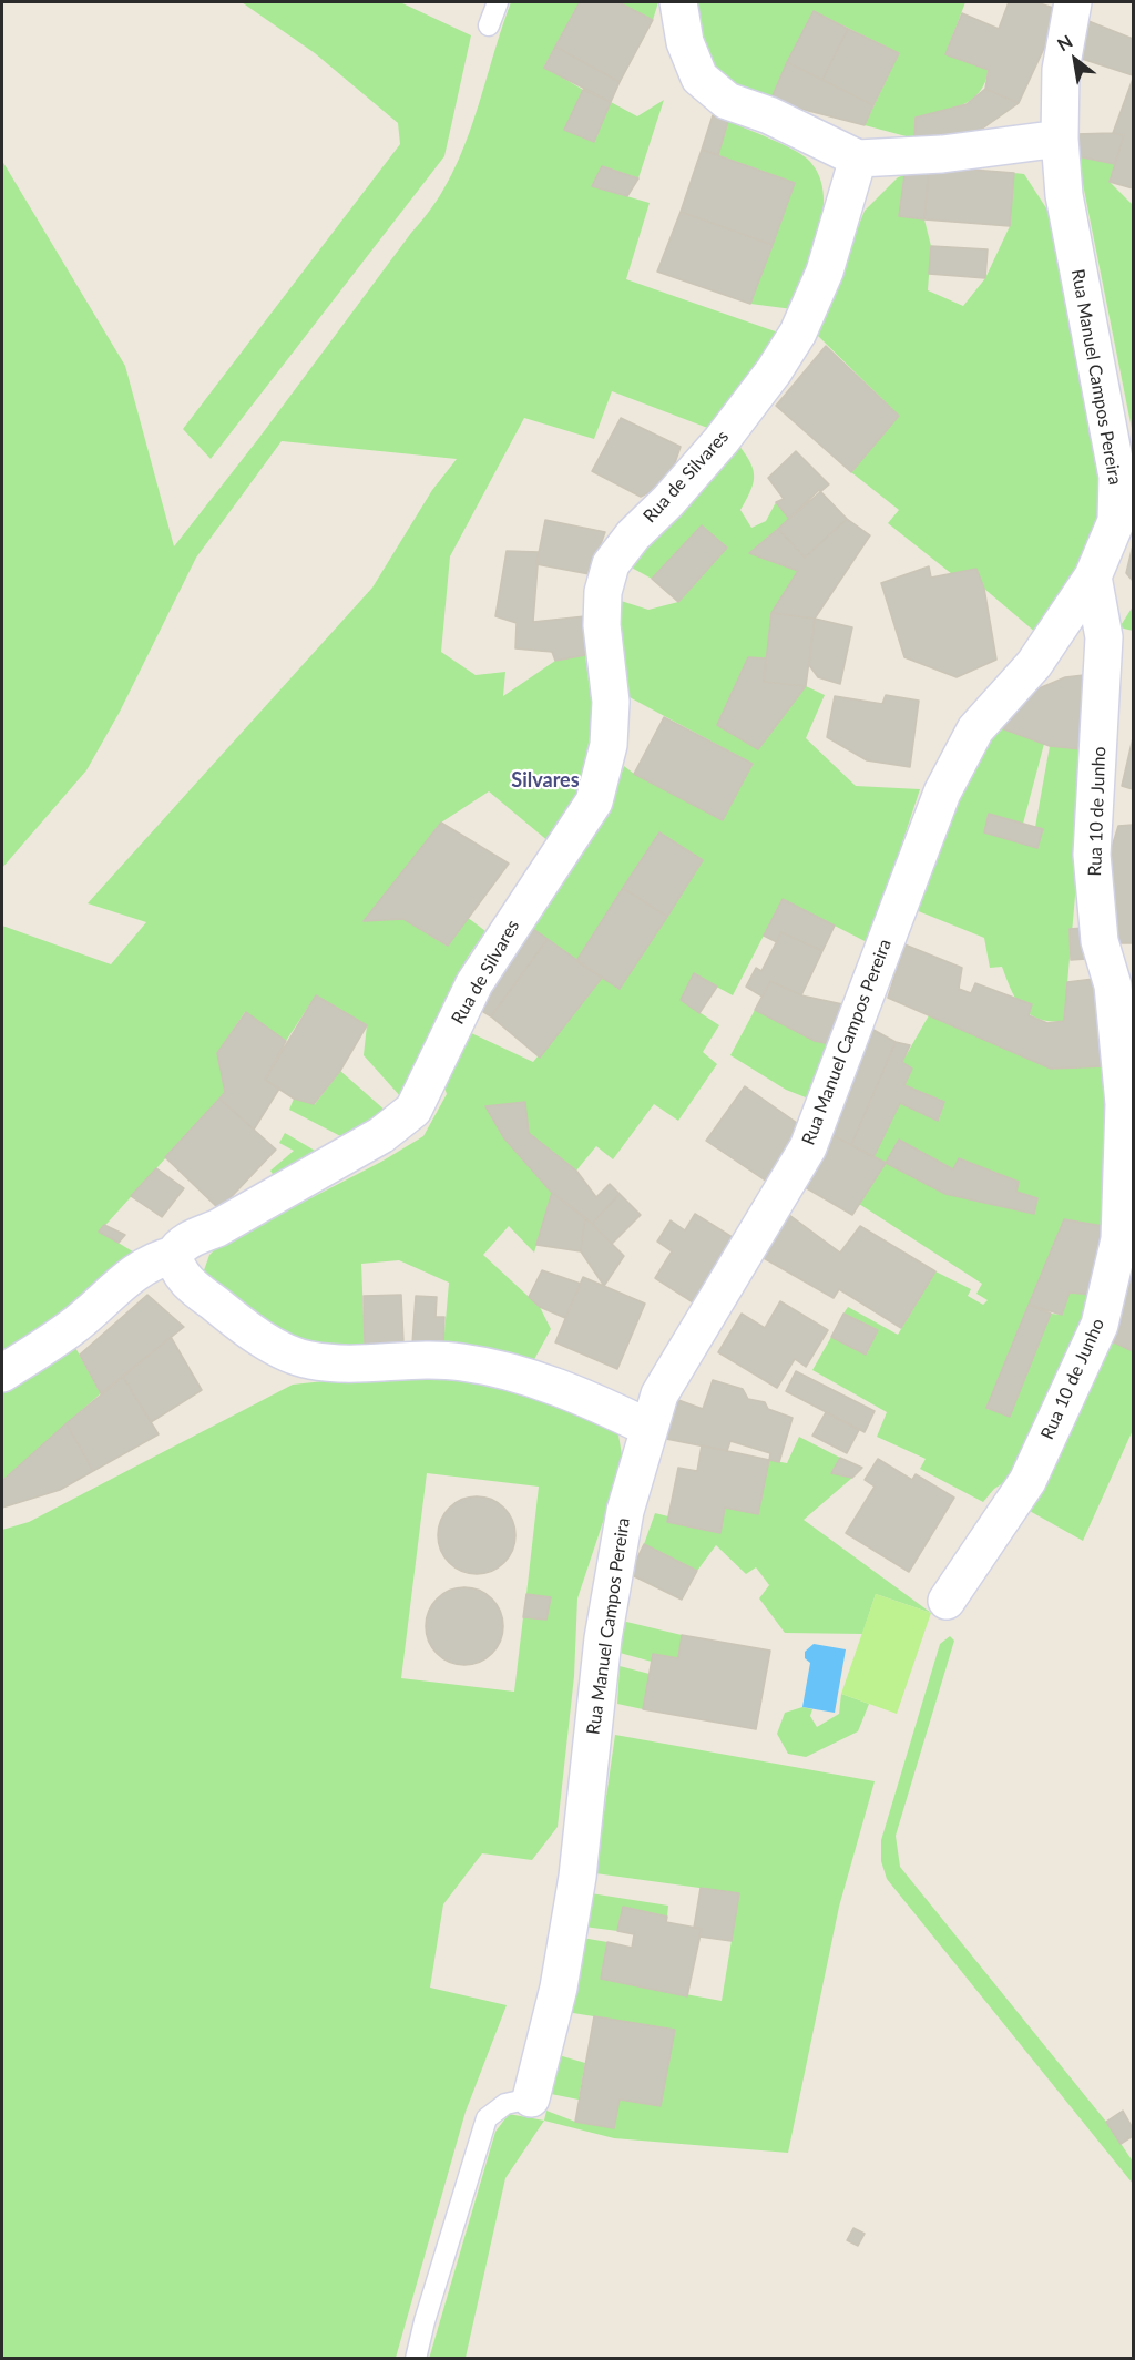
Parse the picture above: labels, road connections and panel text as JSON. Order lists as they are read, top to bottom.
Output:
{
  "streets": {
    "street": ["Rua Manuel Campos Pereira", "Rua de Silvares", "Rua 10 de Junho"]
  },
  "crossings": [
    ["Rua Manuel Campos Pereira", "Rua 10 de Junho"]
  ],
  "districts": ["Silvares"],
  "north": "top left"
}
